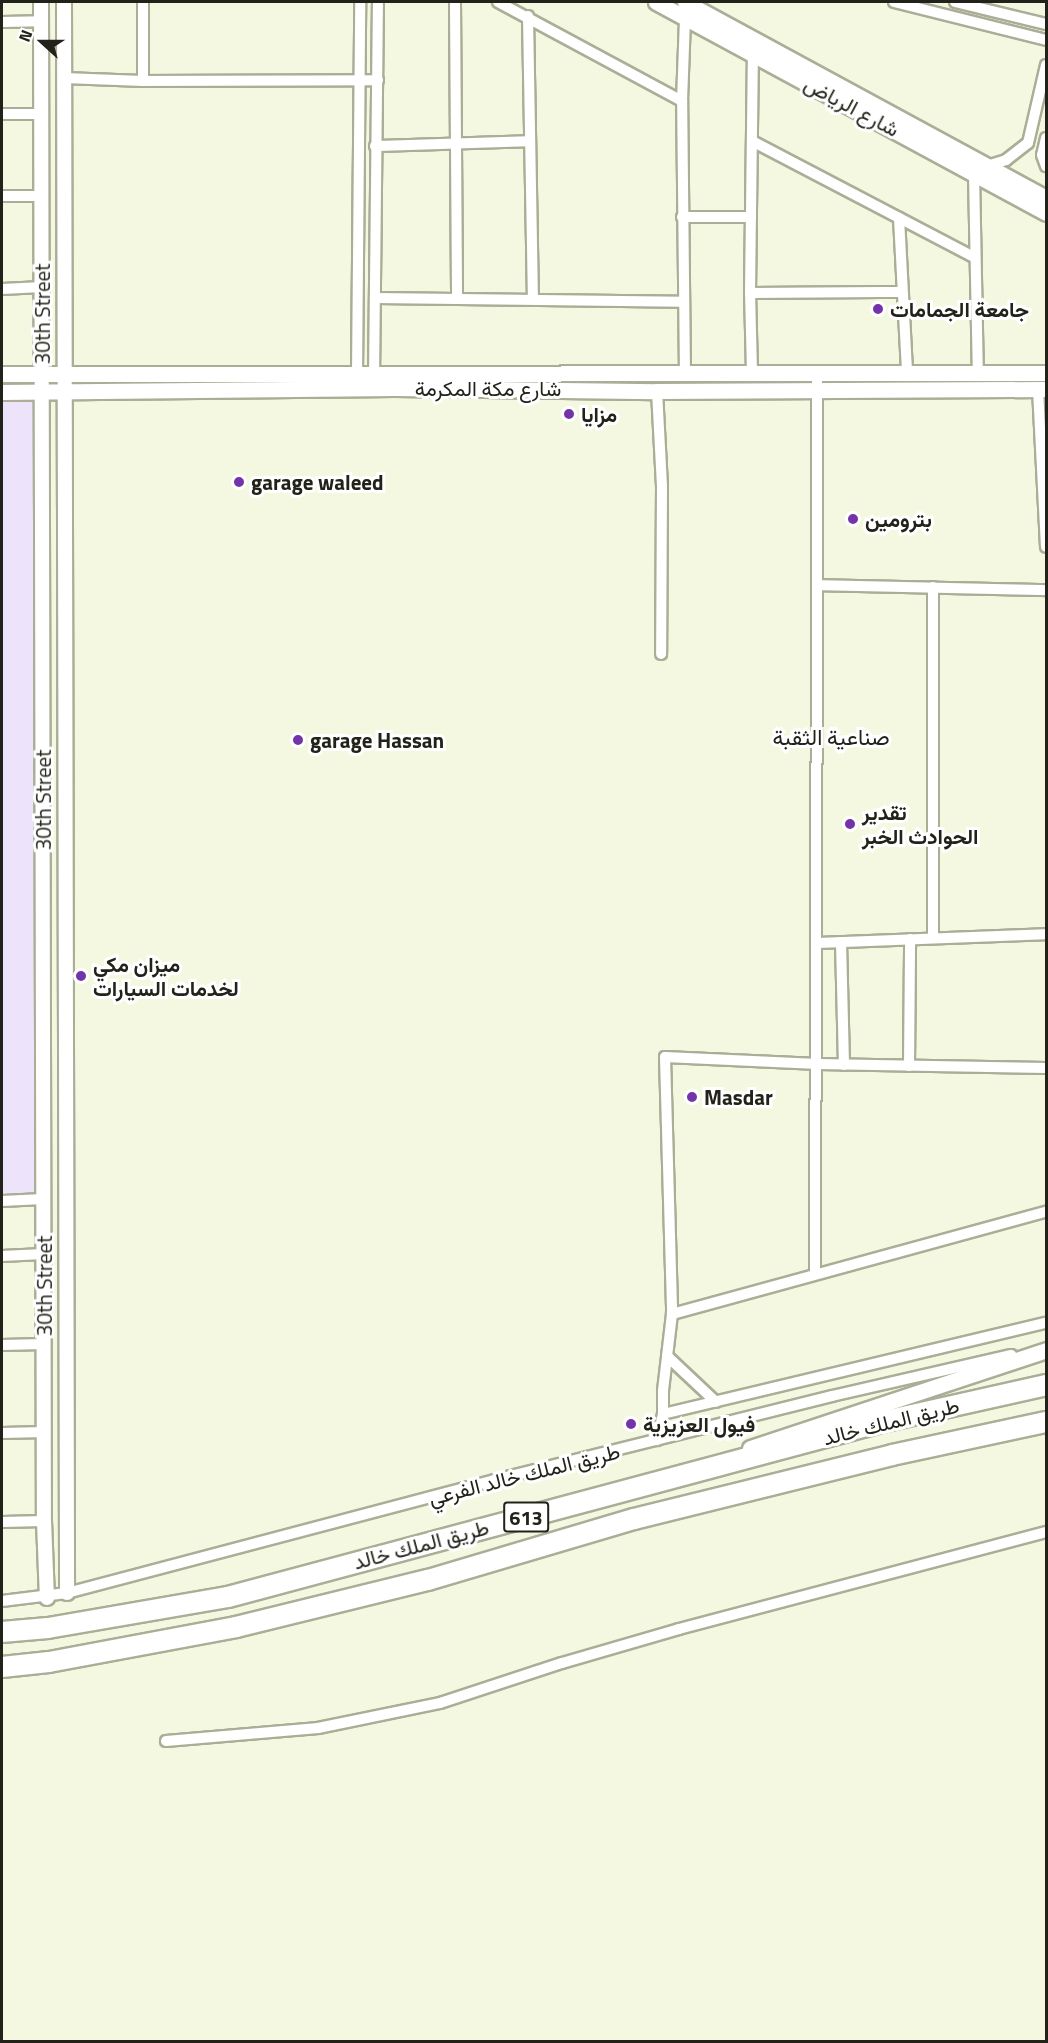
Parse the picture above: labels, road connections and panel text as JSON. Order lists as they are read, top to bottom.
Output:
{
  "streets": {
    "highway": ["طريق الملك خالد", "613"],
    "main road": ["شارع الرياض", "شارع مكة المكرمة"],
    "street": ["30th Street", "طريق الملك خالد الفرعي"]
  },
  "crossings": [
    ["30th Street", "شارع مكة المكرمة"],
    ["30th Street", "طريق الملك خالد الفرعي"]
  ],
  "districts": ["صناعية الثقبة"],
  "places": [
    "جامعة الجمامات",
    "مزايا",
    "garage waleed",
    "بترومين",
    "garage Hassan",
    "تقدير الحوادث الخبر",
    "ميزان مكي لخدمات السيارات",
    "Masdar",
    "فيول العزيزية"
  ],
  "north": "left"
}
